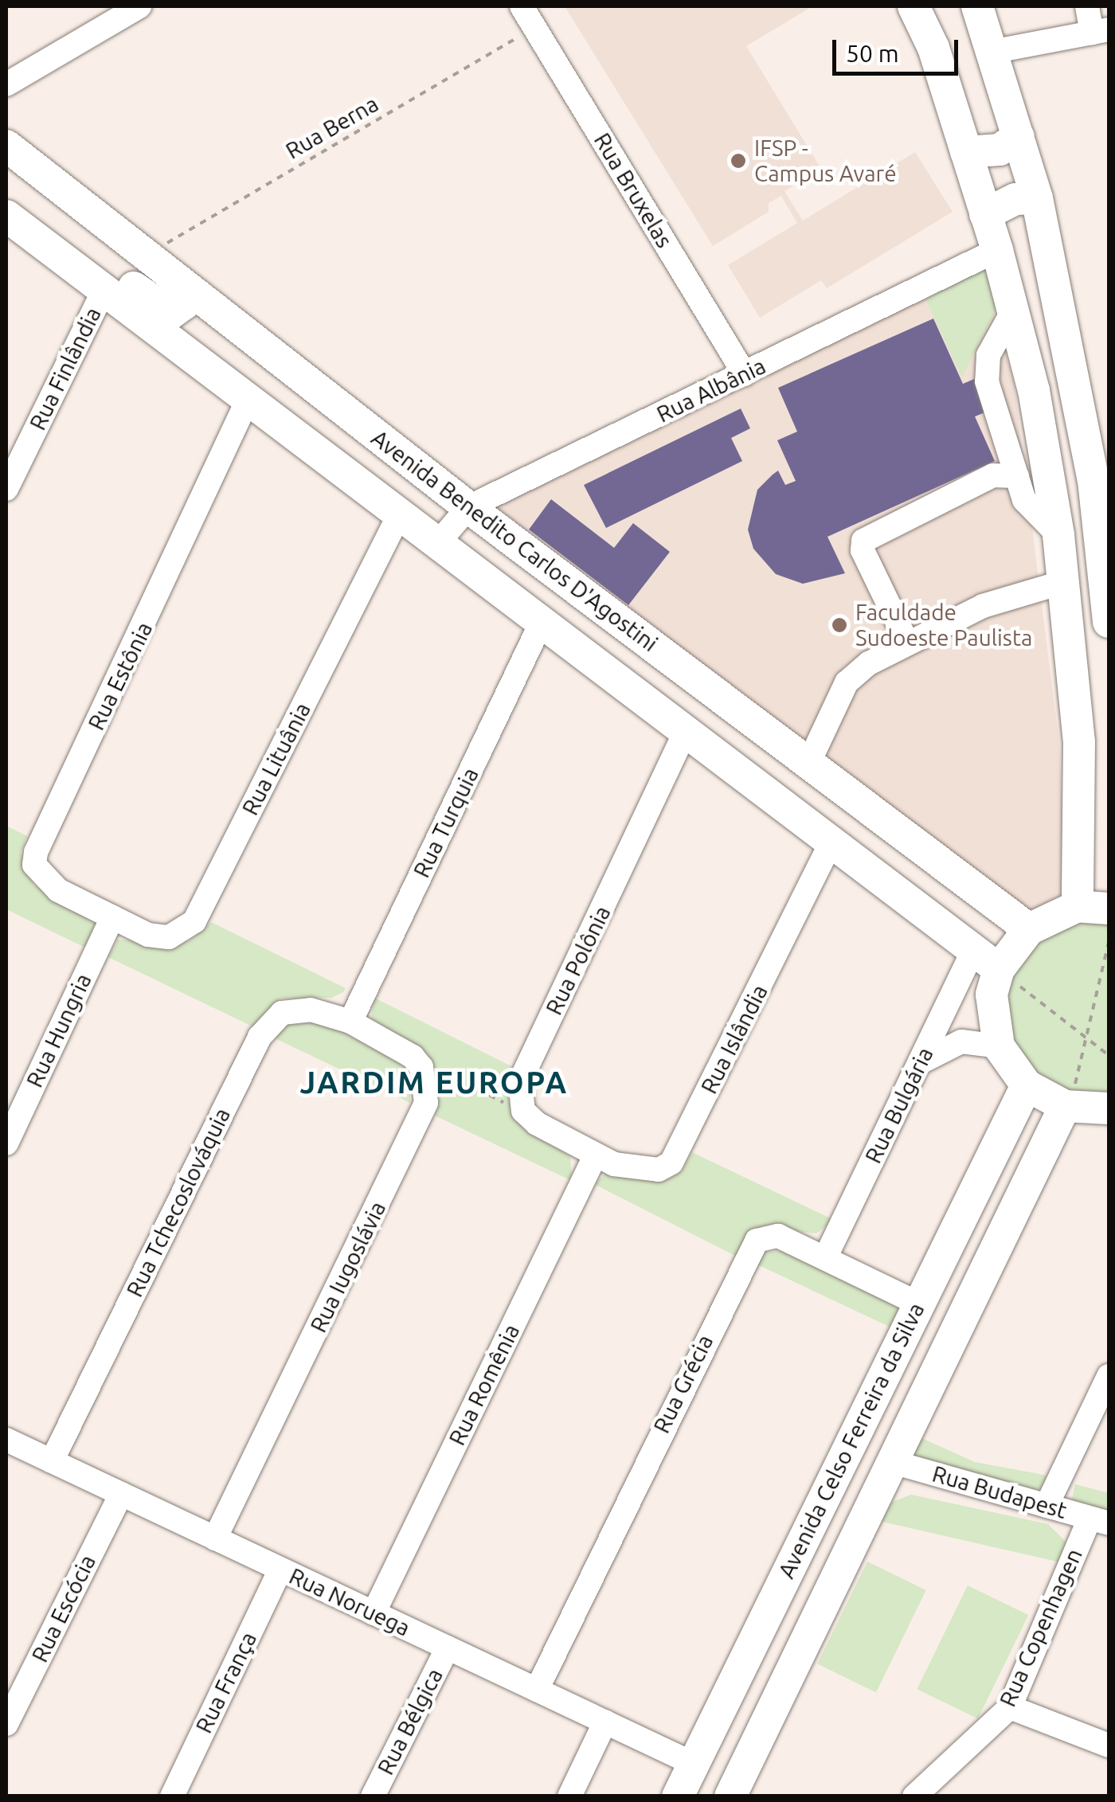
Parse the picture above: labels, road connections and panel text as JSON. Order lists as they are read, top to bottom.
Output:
{
  "streets": {
    "main road": ["Avenida Benedito Carlos D'Agostini", "Avenida Celso Ferreira da Silva"],
    "street": [
      "Rua Bruxelas",
      "Rua Finlândia",
      "Rua Albânia",
      "Rua Estônia",
      "Rua Lituânia",
      "Rua Turquia",
      "Rua Polônia",
      "Rua Hungria",
      "Rua Islândia",
      "Rua Bulgária",
      "Rua Tchecoslováquia",
      "Rua Iugoslávia",
      "Rua Grécia",
      "Rua Romênia",
      "Rua Budapest",
      "Rua Noruega",
      "Rua Escócia",
      "Rua Copenhagen",
      "Rua França",
      "Rua Bélgica"
    ],
    "path": ["Rua Berna"]
  },
  "crossings": [
    ["Rua Berna", "Rua Bruxelas"],
    ["Rua Berna", "Avenida Benedito Carlos D'Agostini"],
    ["Rua Bruxelas", "Rua Albânia"],
    ["Rua Albânia", "Avenida Benedito Carlos D'Agostini"],
    ["Rua Estônia", "Rua Lituânia"],
    ["Rua Estônia", "Rua Hungria"],
    ["Rua Lituânia", "Rua Hungria"],
    ["Rua Turquia", "Rua Tchecoslováquia"],
    ["Rua Islândia", "Rua Romênia"],
    ["Rua Bulgária", "Rua Grécia"],
    ["Rua Tchecoslováquia", "Rua Noruega"],
    ["Rua Iugoslávia", "Rua Noruega"],
    ["Rua Grécia", "Avenida Celso Ferreira da Silva"],
    ["Rua Grécia", "Rua Noruega"],
    ["Rua Romênia", "Rua Noruega"],
    ["Avenida Celso Ferreira da Silva", "Rua Budapest"],
    ["Avenida Celso Ferreira da Silva", "Rua Noruega"],
    ["Rua Budapest", "Rua Copenhagen"],
    ["Rua Noruega", "Rua Escócia"],
    ["Rua Noruega", "Rua França"],
    ["Rua Noruega", "Rua Bélgica"]
  ],
  "districts": ["JARDIM EUROPA"],
  "places": ["IFSP - Campus Avaré", "Faculdade Sudoeste Paulista"],
  "scale_bar": "50 m"
}
